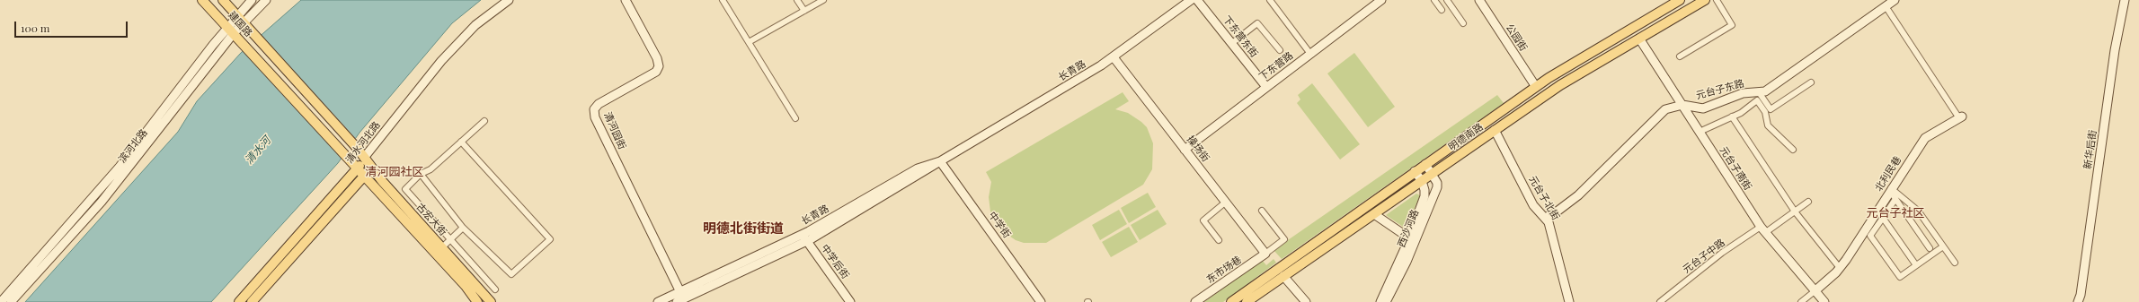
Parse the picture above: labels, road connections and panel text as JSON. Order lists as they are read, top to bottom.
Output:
{
  "streets": {
    "main road": [
      "建国路",
      "明德南路",
      "清水河北路",
      "古宏大街"
    ],
    "street": [
      "下东营东街",
      "公园街",
      "下东营路",
      "长青路",
      "元台子东路",
      "清河园街",
      "滨河北路",
      "操场街",
      "新华后街",
      "元台子南街",
      "北利民巷",
      "元台子北街",
      "中学街",
      "西沙河路",
      "元台子中路",
      "中学后街",
      "东市场巷"
    ]
  },
  "crossings": [
    ["建国路", "滨河北路"],
    ["建国路", "古宏大街"],
    ["下东营东街", "下东营路"],
    ["公园街", "明德南路"],
    ["下东营路", "操场街"],
    ["长青路", "清河园街"],
    ["长青路", "操场街"],
    ["长青路", "中学街"],
    ["长青路", "中学后街"],
    ["元台子东路", "元台子南街"],
    ["元台子东路", "元台子北街"],
    ["明德南路", "元台子南街"],
    ["明德南路", "元台子北街"],
    ["明德南路", "西沙河路"],
    ["清水河北路", "古宏大街"],
    ["操场街", "东市场巷"],
    ["元台子南街", "北利民巷"],
    ["元台子南街", "元台子中路"]
  ],
  "districts": ["清河园社区", "元台子社区", "明德北街街道"],
  "water": ["清水河"],
  "scale_bar": "100 m"
}
